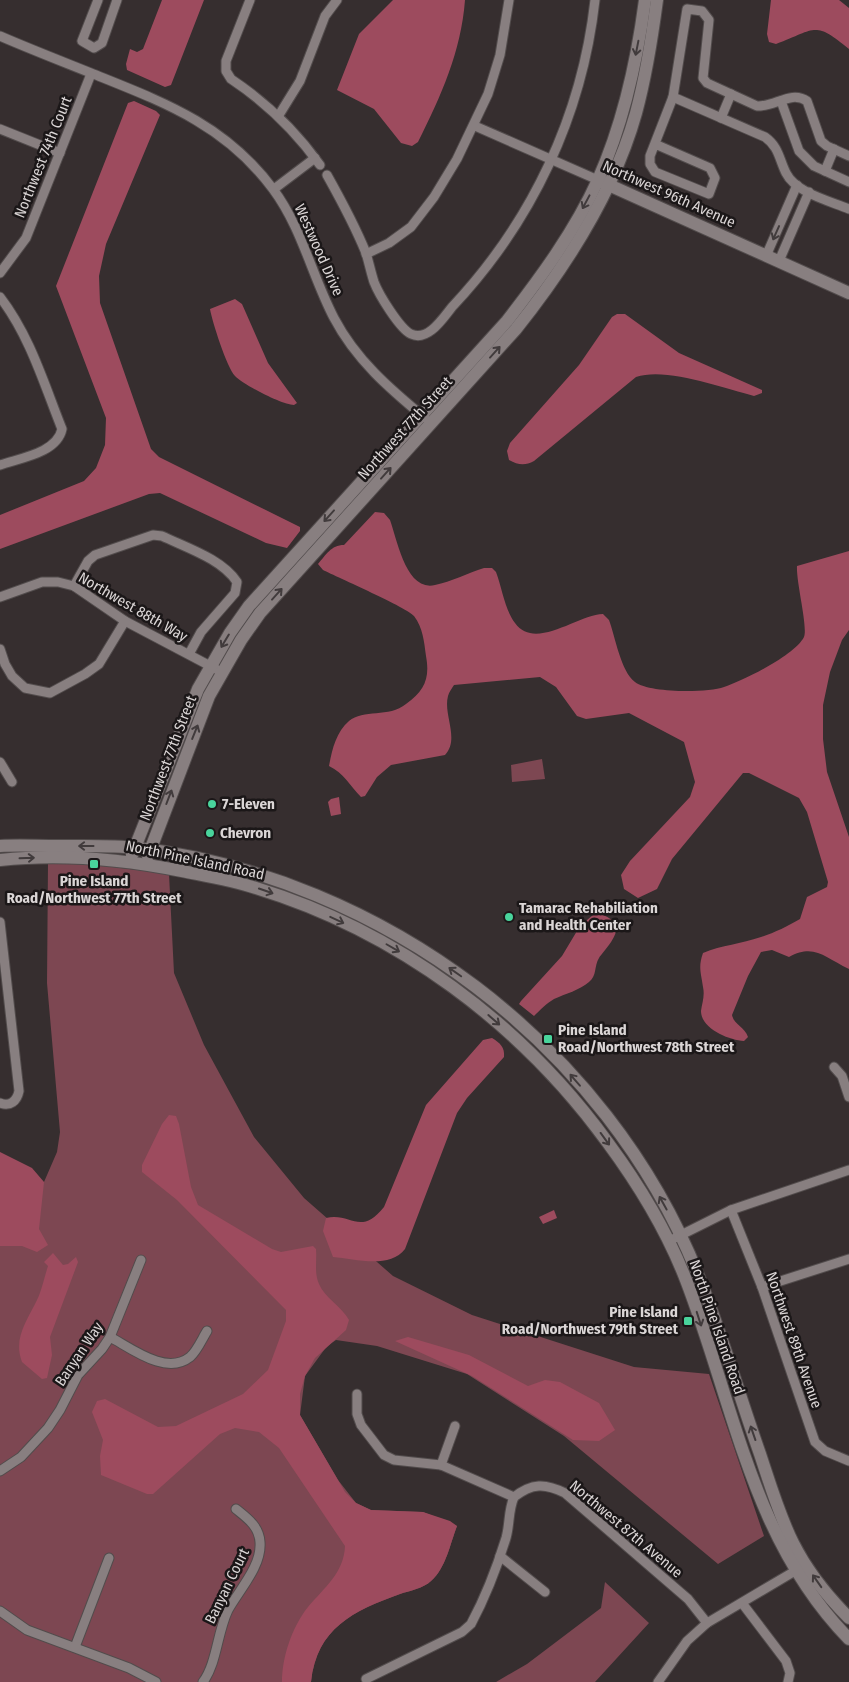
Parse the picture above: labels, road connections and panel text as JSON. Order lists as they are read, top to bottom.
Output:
{
  "streets": {
    "main road": ["Northwest 96th Avenue", "Northwest 77th Street", "North Pine Island Road"],
    "street": [
      "Northwest 74th Court",
      "Westwood Drive",
      "Northwest 88th Way",
      "Northwest 89th Avenue",
      "Banyan Way",
      "Northwest 87th Avenue",
      "Banyan Court"
    ]
  },
  "crossings": [
    ["Northwest 74th Court", "Westwood Drive"],
    ["Northwest 96th Avenue", "Northwest 77th Street"],
    ["Westwood Drive", "Northwest 77th Street"],
    ["Northwest 77th Street", "Northwest 88th Way"],
    ["Northwest 77th Street", "North Pine Island Road"]
  ],
  "places": {
    "other": ["7-Eleven", "Chevron", "Tamarac Rehabiliation and Health Center"],
    "transit": ["Pine Island Road/Northwest 77th Street", "Pine Island Road/Northwest 78th Street", "Pine Island Road/Northwest 79th Street"]
  }
}
